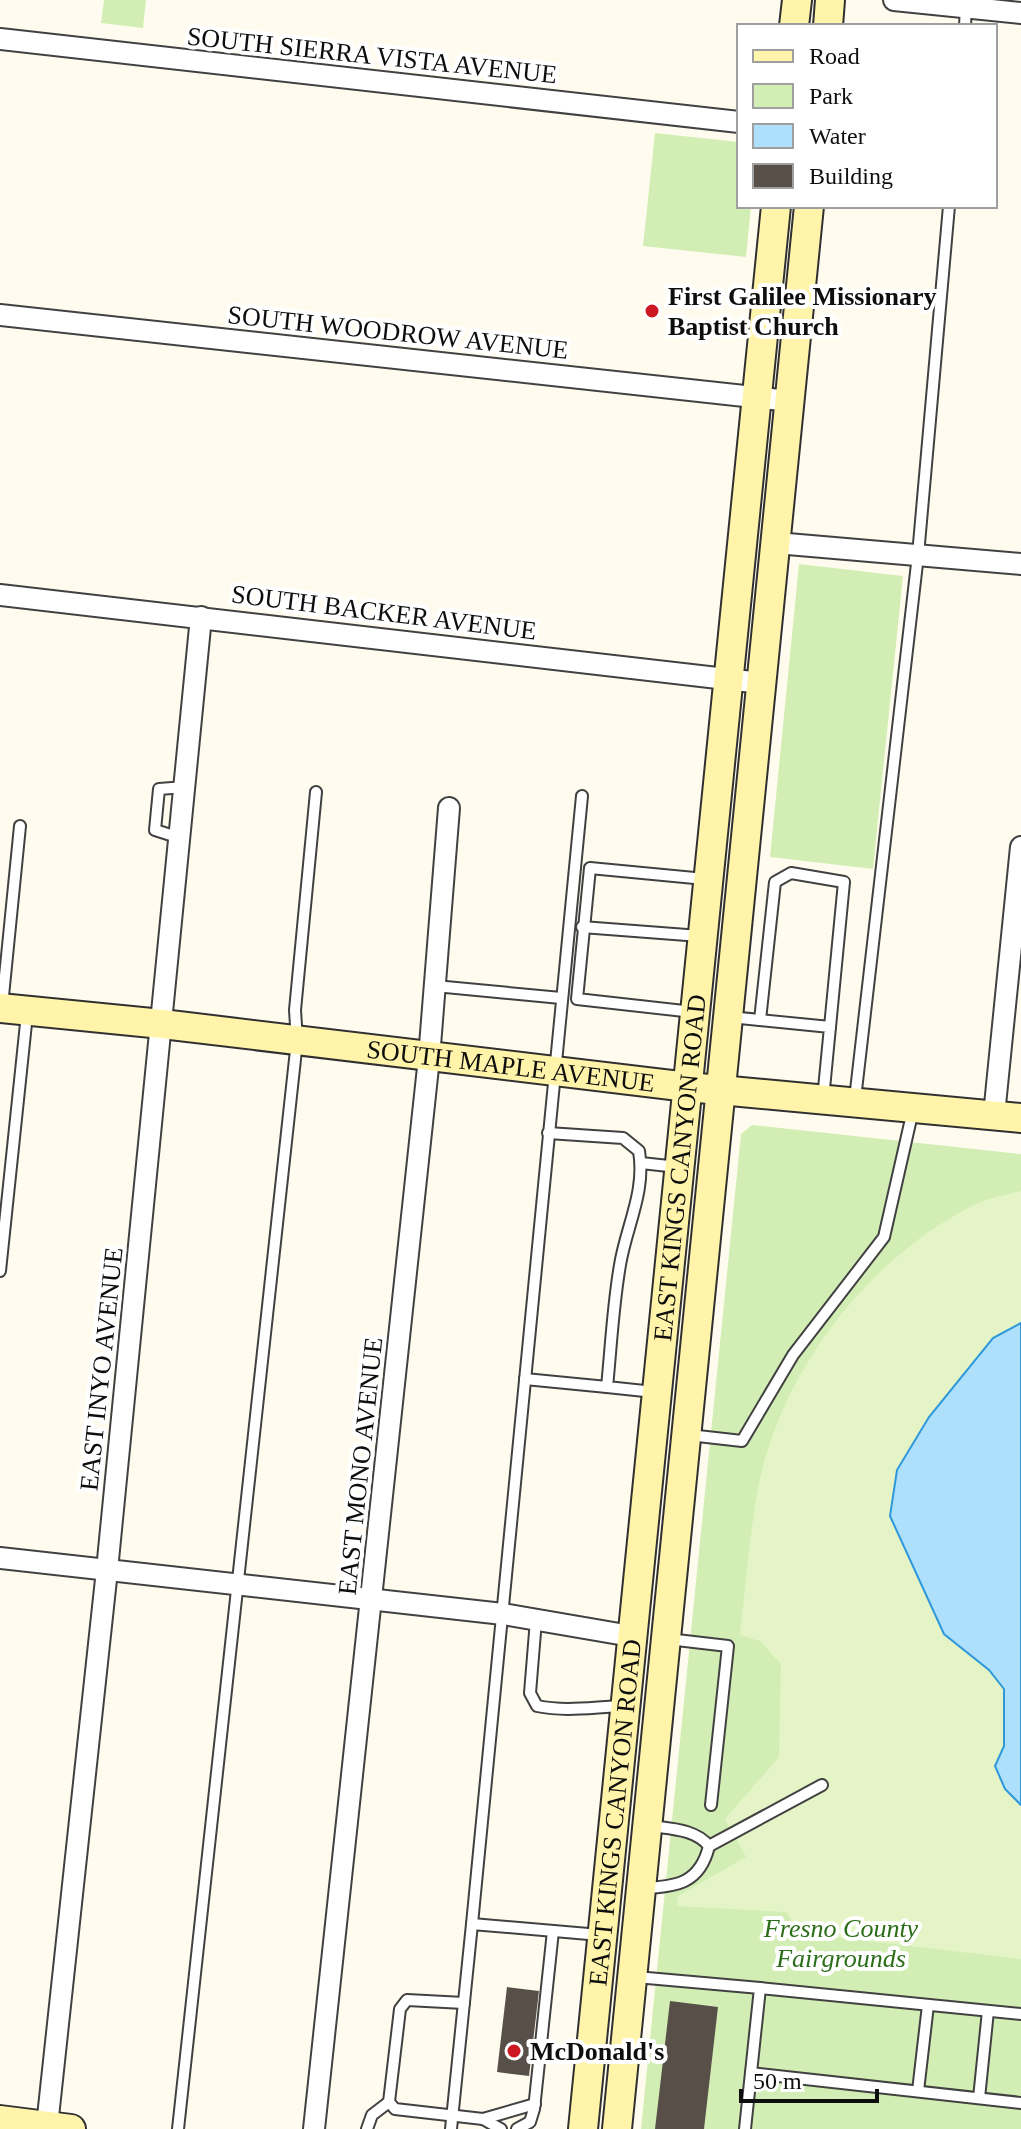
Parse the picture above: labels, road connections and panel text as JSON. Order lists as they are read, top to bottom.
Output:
{
  "streets": {
    "main road": ["SOUTH MAPLE AVENUE", "EAST KINGS CANYON ROAD"],
    "street": [
      "SOUTH SIERRA VISTA AVENUE",
      "SOUTH WOODROW AVENUE",
      "SOUTH BACKER AVENUE",
      "EAST INYO AVENUE",
      "EAST MONO AVENUE"
    ]
  },
  "crossings": [
    ["SOUTH WOODROW AVENUE", "EAST KINGS CANYON ROAD"],
    ["SOUTH BACKER AVENUE", "EAST KINGS CANYON ROAD"],
    ["SOUTH BACKER AVENUE", "EAST INYO AVENUE"],
    ["SOUTH MAPLE AVENUE", "EAST KINGS CANYON ROAD"],
    ["SOUTH MAPLE AVENUE", "EAST INYO AVENUE"],
    ["SOUTH MAPLE AVENUE", "EAST MONO AVENUE"]
  ],
  "parks": ["Fresno County Fairgrounds"],
  "places": ["First Galilee Missionary Baptist Church", "McDonald's"],
  "legend": [
    "Road",
    "Park",
    "Water",
    "Building"
  ],
  "scale_bar": "50 m"
}
